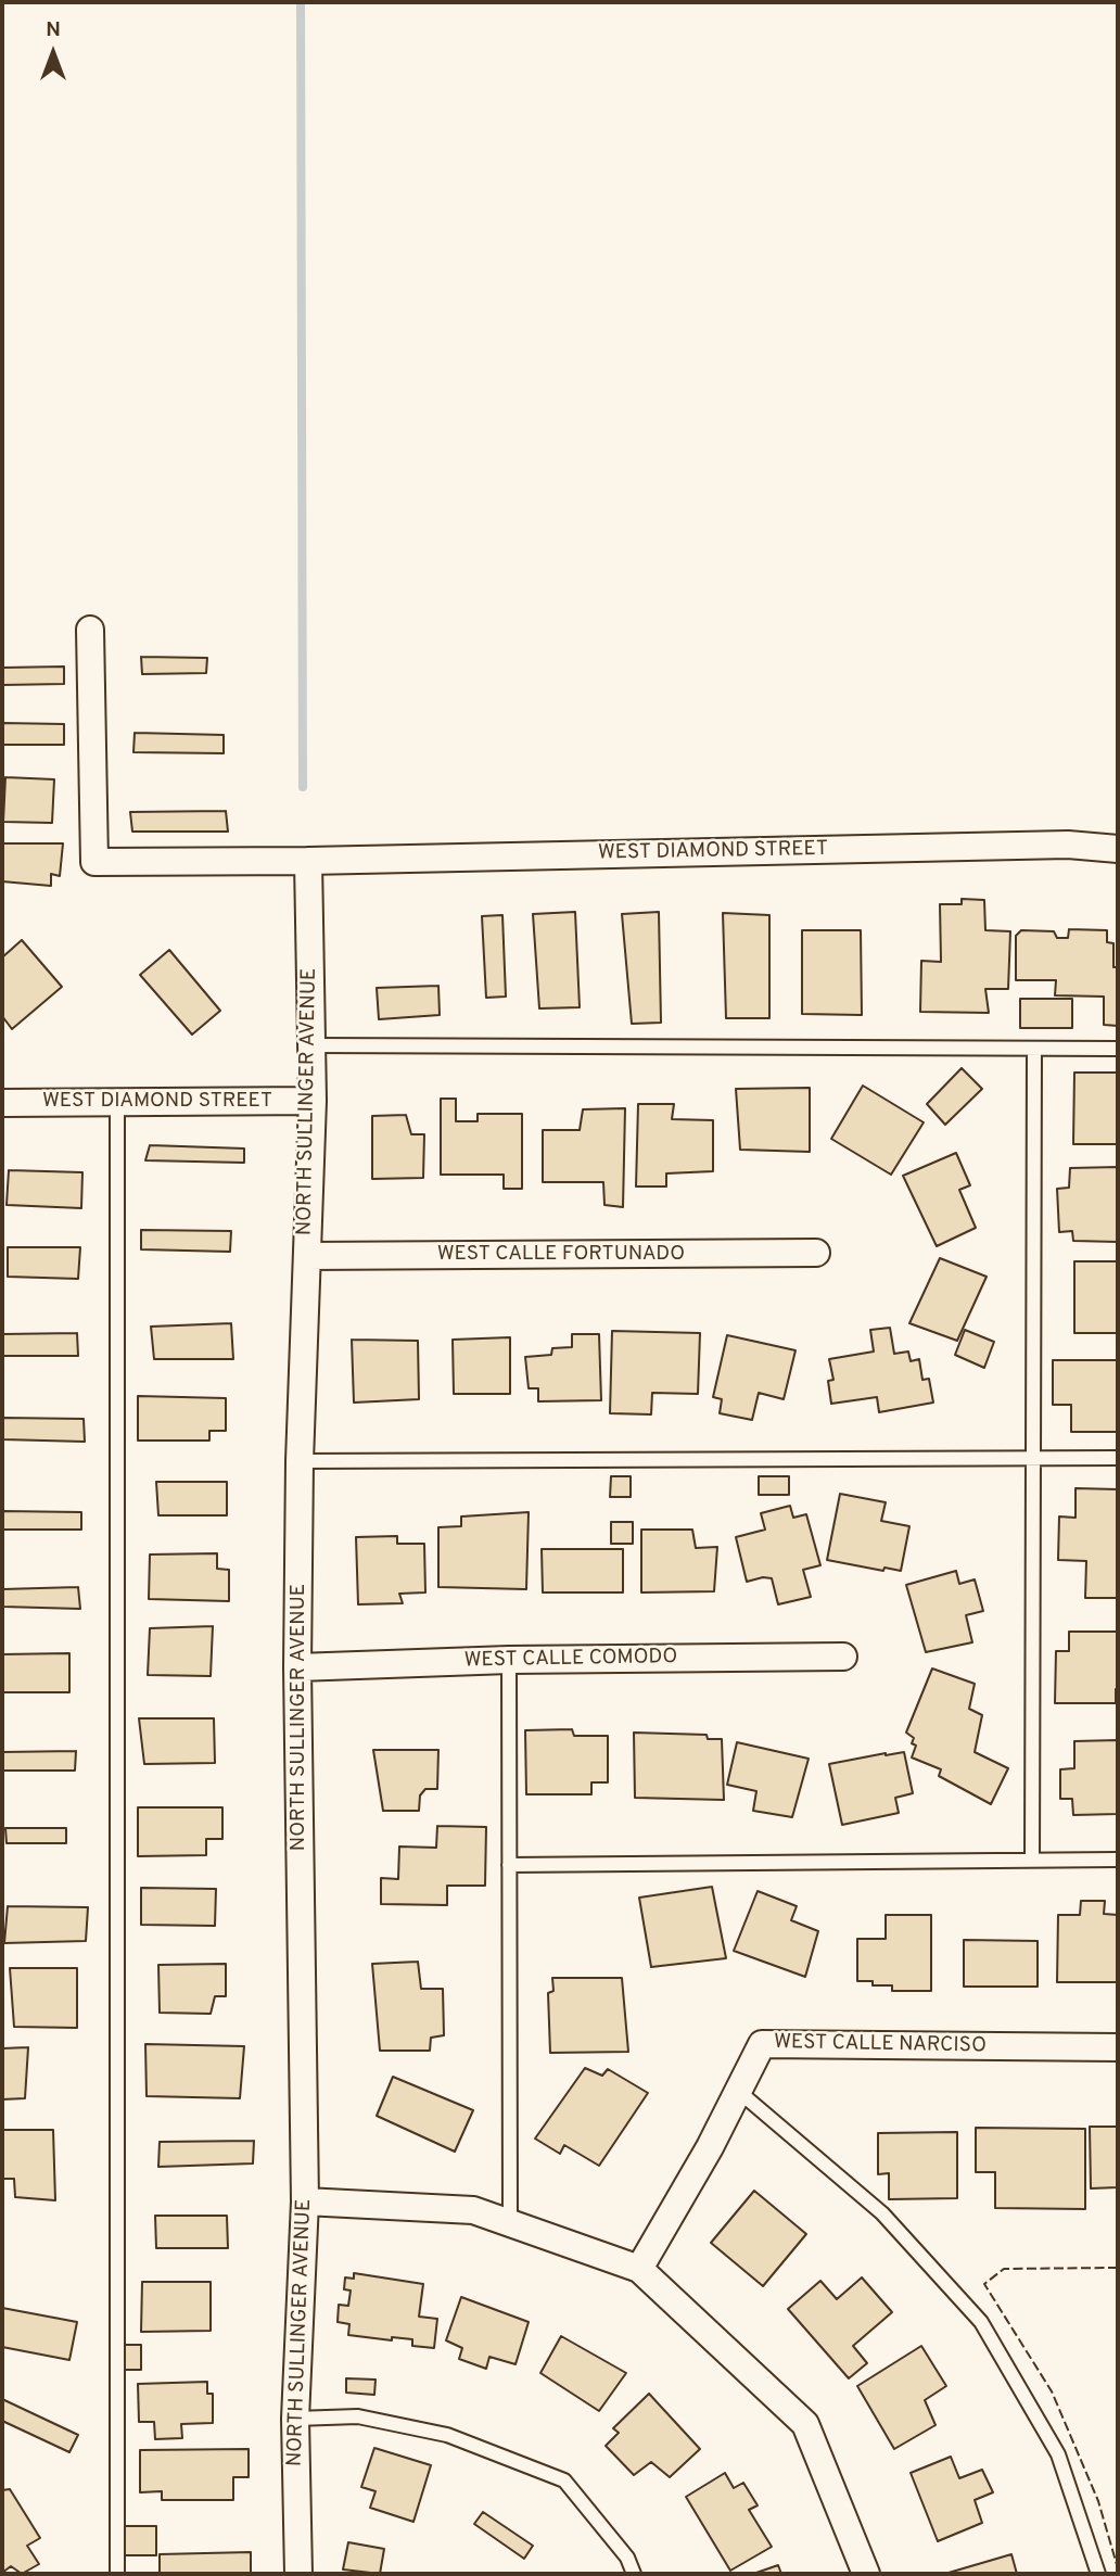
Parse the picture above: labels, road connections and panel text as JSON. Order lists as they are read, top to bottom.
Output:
{
  "streets": {
    "street": [
      "WEST DIAMOND STREET",
      "NORTH SULLINGER AVENUE",
      "WEST CALLE FORTUNADO",
      "WEST CALLE COMODO",
      "WEST CALLE NARCISO"
    ]
  },
  "crossings": [
    ["WEST DIAMOND STREET", "NORTH SULLINGER AVENUE"],
    ["NORTH SULLINGER AVENUE", "WEST CALLE FORTUNADO"],
    ["NORTH SULLINGER AVENUE", "WEST CALLE COMODO"]
  ],
  "north": "top"
}
